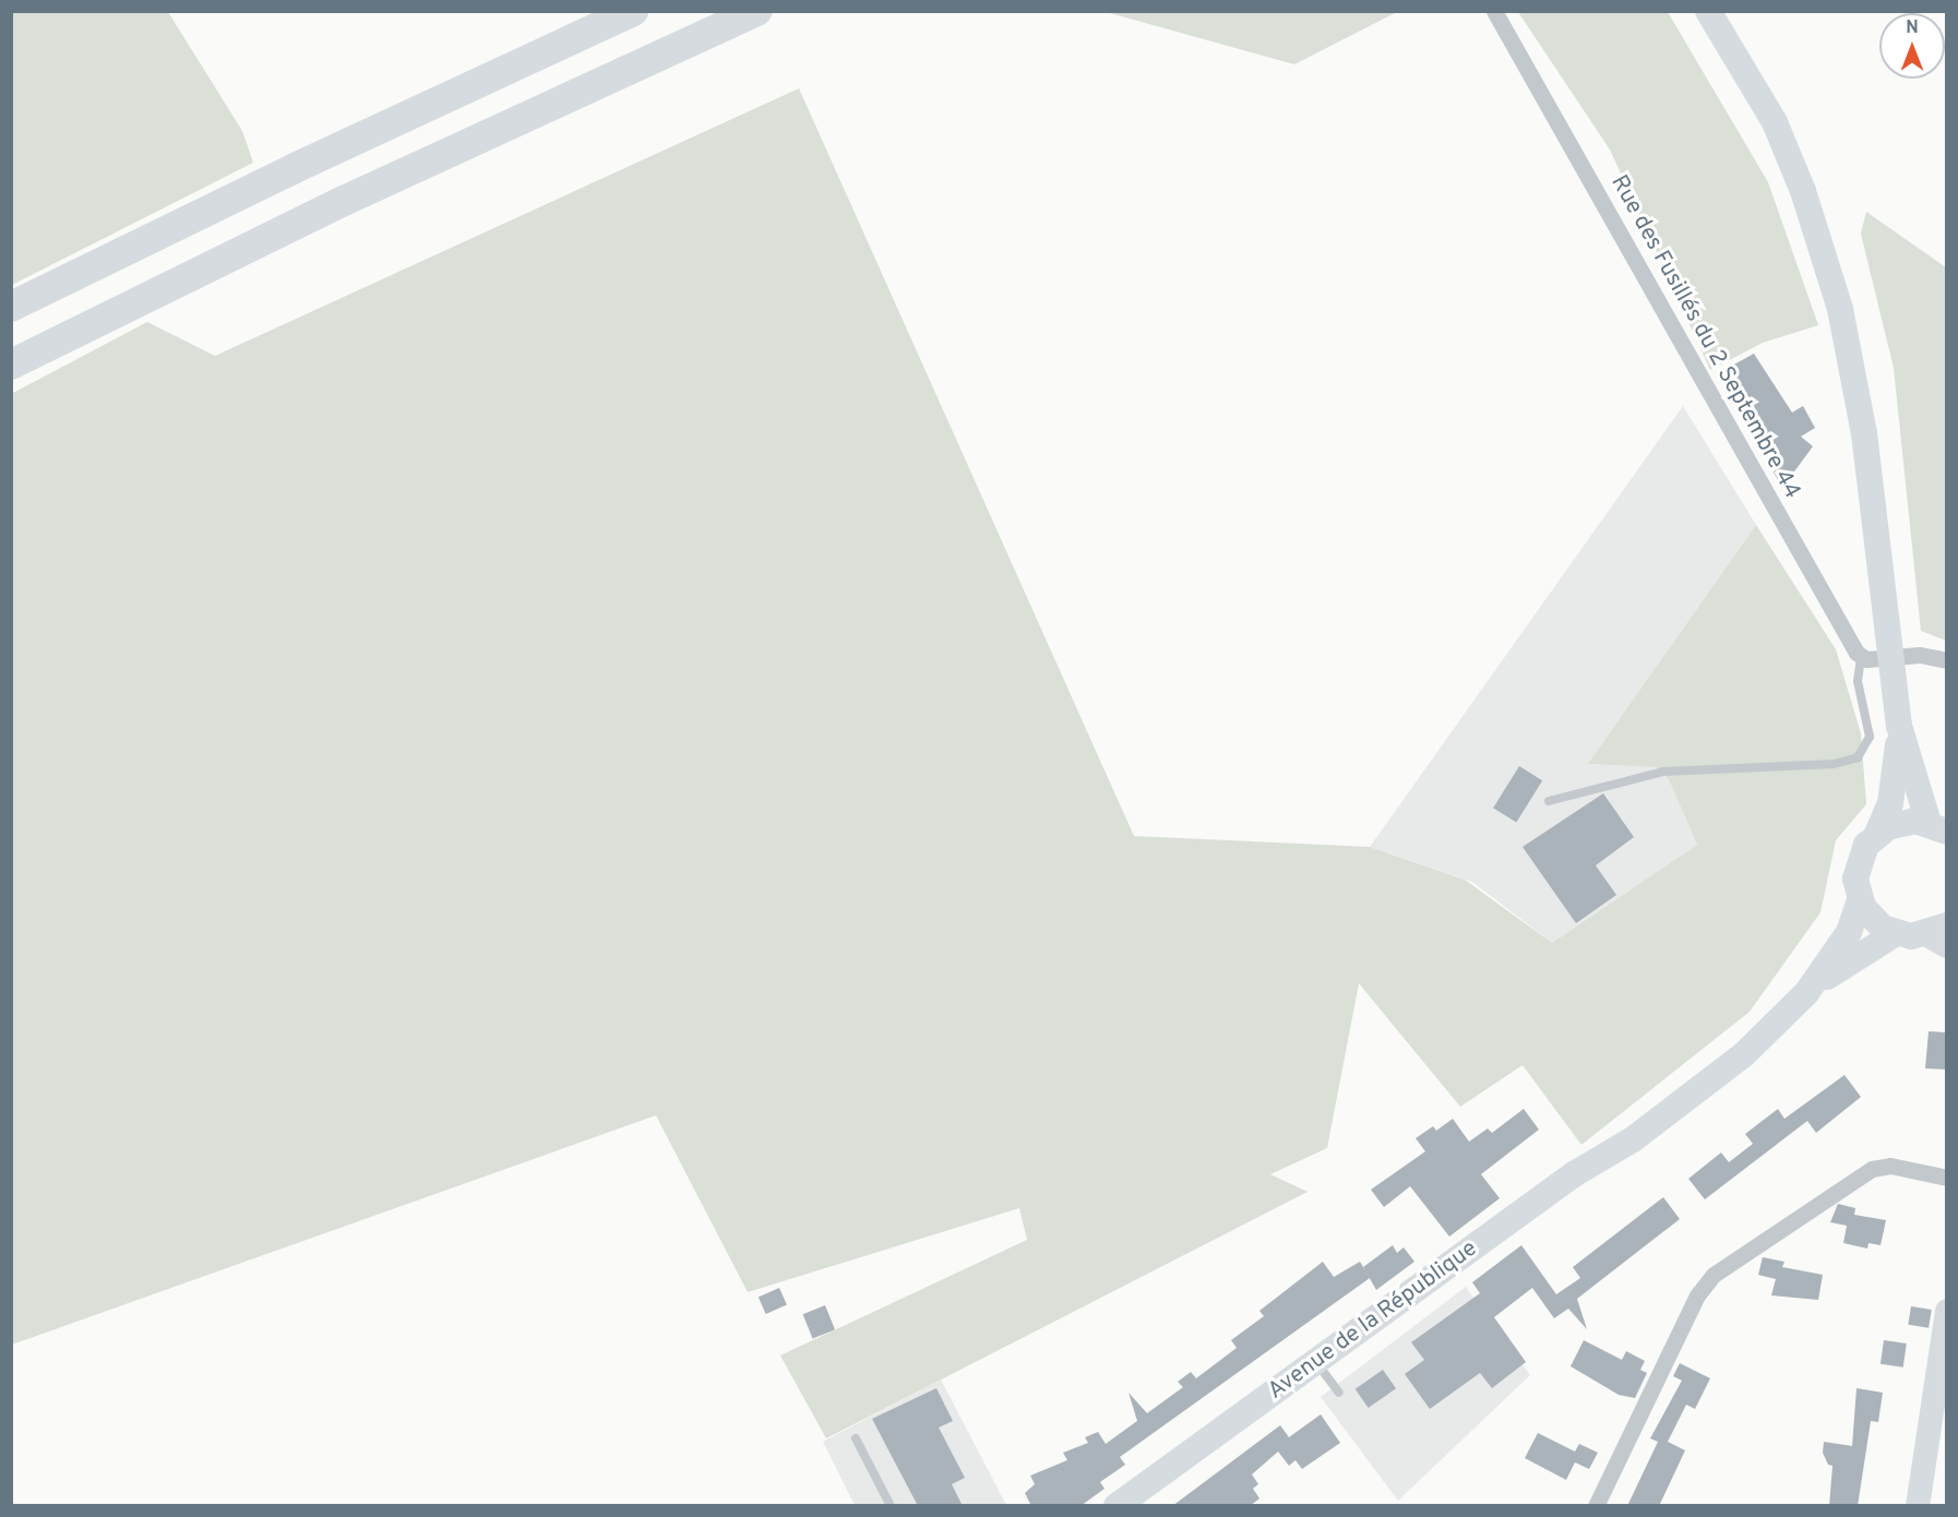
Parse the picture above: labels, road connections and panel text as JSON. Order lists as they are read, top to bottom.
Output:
{
  "streets": {
    "main road": ["Avenue de la République"],
    "street": ["Rue des Fusillés du 2 Septembre 44"]
  },
  "north": "top"
}
